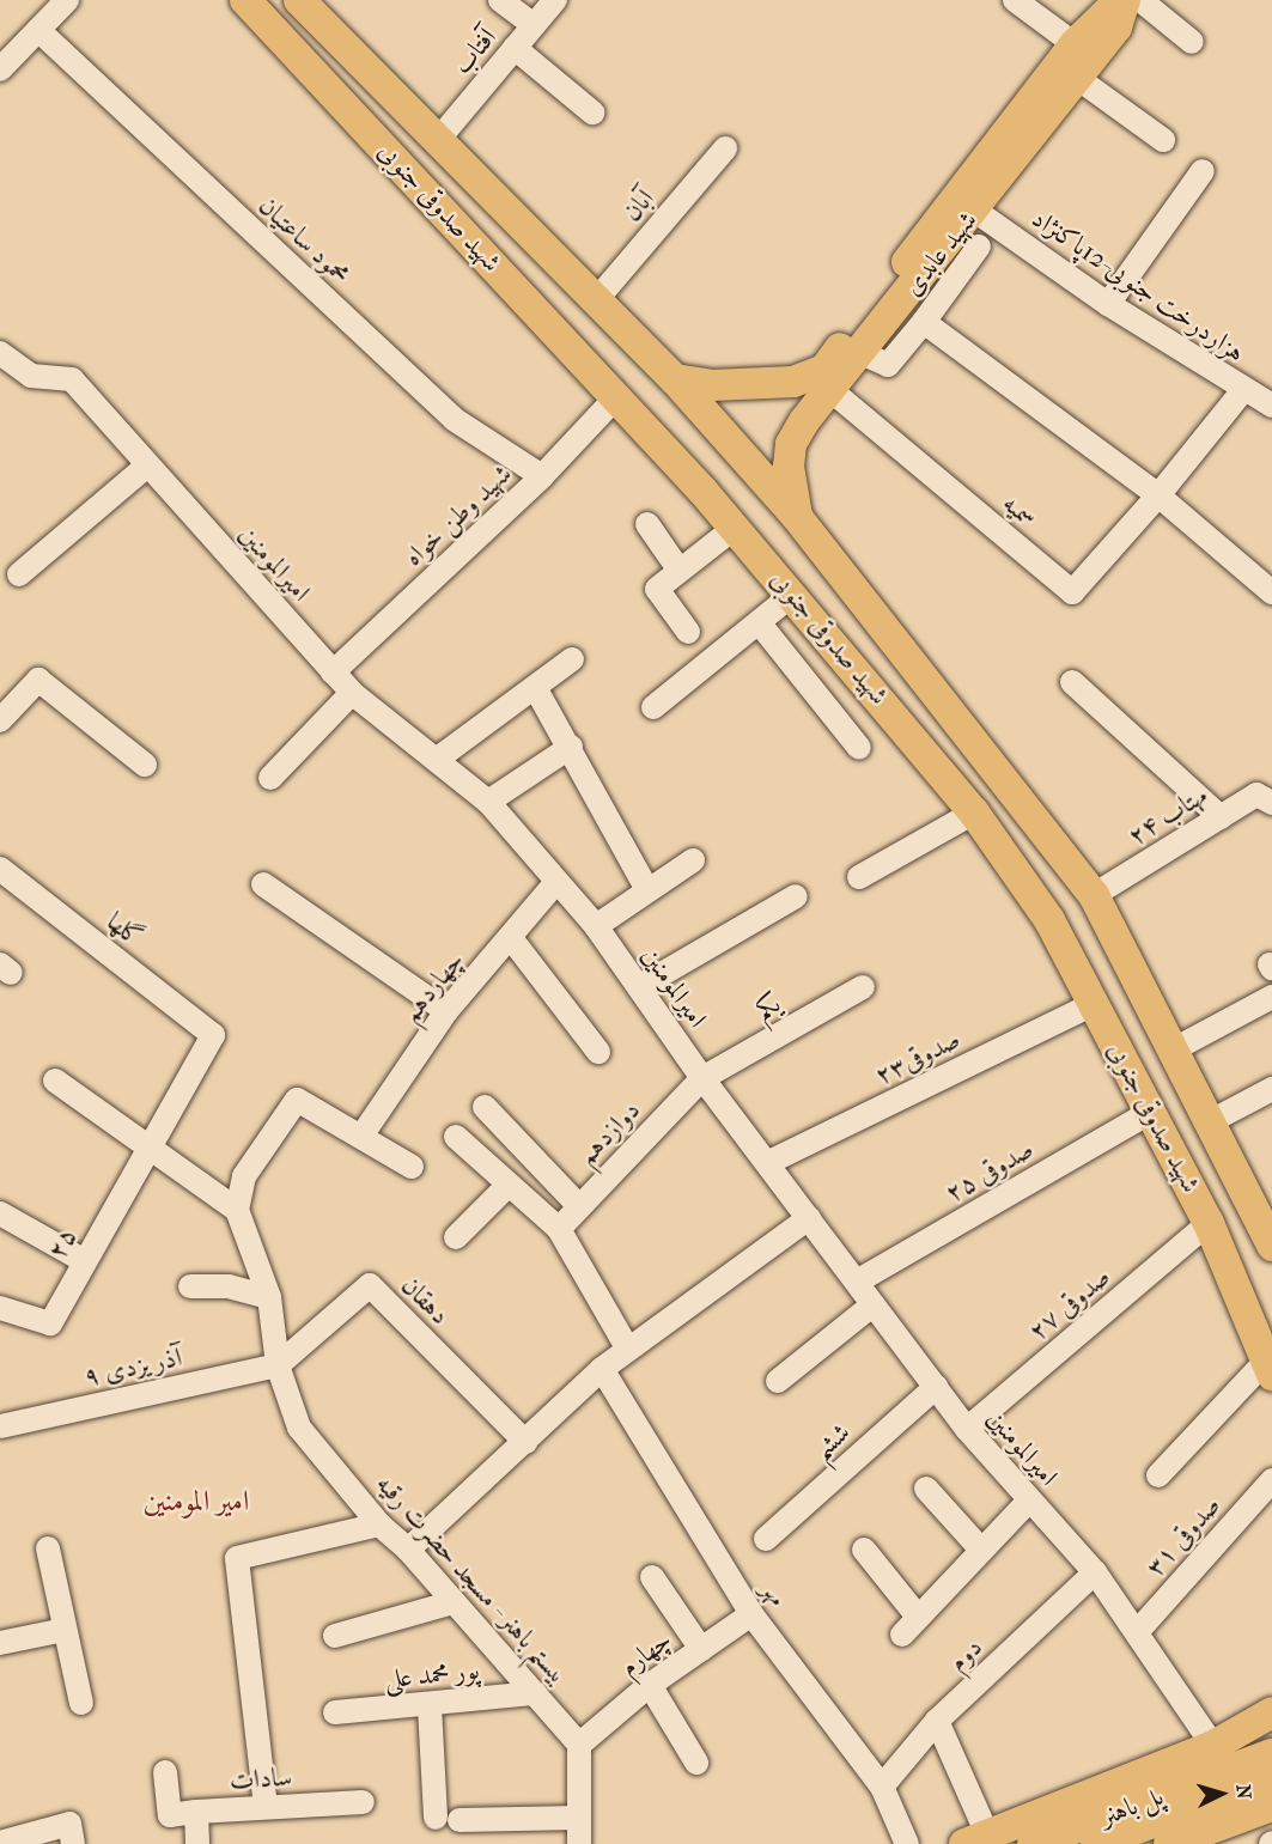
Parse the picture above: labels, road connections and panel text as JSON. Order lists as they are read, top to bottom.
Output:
{
  "streets": {
    "main road": ["شهید صدوقی جنوبی", "شهید عابدی", "پل باهنر"],
    "street": [
      "آفتاب",
      "آبان",
      "محمود ساعتیان",
      "هزاردرخت جنوبی-12پاکنژاد",
      "سمیه",
      "شهید وطن خواه",
      "امیرالمومنین",
      "مهتاب ۲۴",
      "گلها",
      "چهاردهم",
      "یکم",
      "صدوقی۲۳",
      "دوازدهم",
      "صدوقی ۲۵",
      "۲۵",
      "دهقان",
      "صدوقی ۲۷",
      "آذر یزدی ۹",
      "ششم",
      "صدوقی ۳۱",
      "بیستم باهنر - مسجد حضرت رقیه",
      "مهر",
      "چهارم",
      "دوم",
      "پور محمد علی",
      "سادات"
    ]
  },
  "crossings": [
    ["آفتاب", "شهید صدوقی جنوبی"],
    ["آبان", "شهید صدوقی جنوبی"],
    ["شهید صدوقی جنوبی", "شهید عابدی"],
    ["شهید صدوقی جنوبی", "شهید وطن خواه"],
    ["شهید صدوقی جنوبی", "مهتاب ۲۴"],
    ["شهید صدوقی جنوبی", "صدوقی۲۳"],
    ["شهید صدوقی جنوبی", "صدوقی ۲۵"],
    ["شهید صدوقی جنوبی", "صدوقی ۲۷"],
    ["محمود ساعتیان", "شهید وطن خواه"],
    ["شهید عابدی", "هزاردرخت جنوبی-12پاکنژاد"],
    ["شهید عابدی", "سمیه"],
    ["شهید وطن خواه", "امیرالمومنین"],
    ["امیرالمومنین", "چهاردهم"],
    ["امیرالمومنین", "یکم"],
    ["امیرالمومنین", "صدوقی۲۳"],
    ["امیرالمومنین", "دوازدهم"],
    ["امیرالمومنین", "صدوقی ۲۵"],
    ["امیرالمومنین", "صدوقی ۲۷"],
    ["امیرالمومنین", "ششم"],
    ["امیرالمومنین", "صدوقی ۳۱"],
    ["امیرالمومنین", "دوم"],
    ["گلها", "۲۵"],
    ["یکم", "دوازدهم"],
    ["دهقان", "آذر یزدی ۹"],
    ["دهقان", "بیستم باهنر - مسجد حضرت رقیه"],
    ["آذر یزدی ۹", "بیستم باهنر - مسجد حضرت رقیه"],
    ["بیستم باهنر - مسجد حضرت رقیه", "چهارم"],
    ["بیستم باهنر - مسجد حضرت رقیه", "پور محمد علی"],
    ["مهر", "چهارم"],
    ["مهر", "دوم"]
  ],
  "districts": ["امیر المومنین"],
  "north": "right"
}
